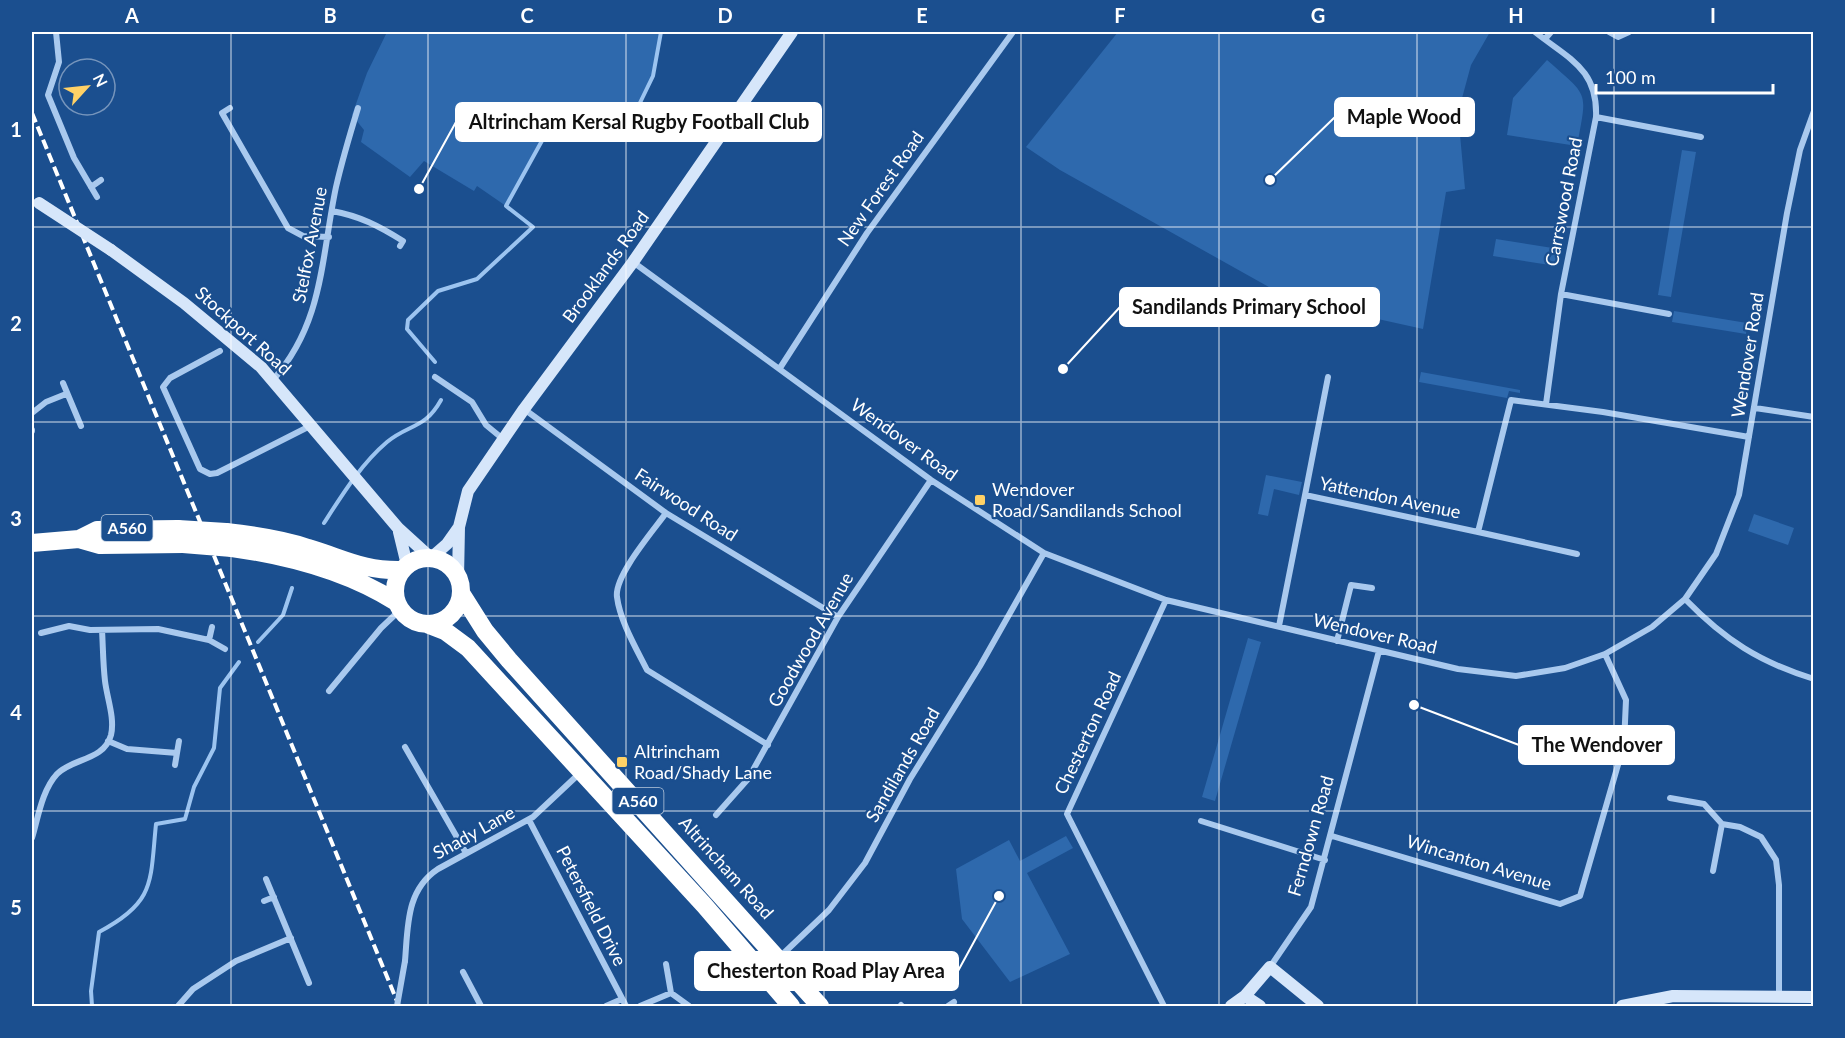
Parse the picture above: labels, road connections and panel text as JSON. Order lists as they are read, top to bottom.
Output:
{
  "streets": {
    "highway": ["A560", "Altrincham Road"],
    "main road": ["Brooklands Road", "Stockport Road", "Ferndown Road"],
    "street": [
      "New Forest Road",
      "Carrswood Road",
      "Stelfox Avenue",
      "Wendover Road",
      "Yattendon Avenue",
      "Fairwood Road",
      "Goodwood Avenue",
      "Chesterton Road",
      "Sandilands Road",
      "Shady Lane",
      "Wincanton Avenue",
      "Petersfield Drive"
    ]
  },
  "crossings": [
    ["New Forest Road", "Wendover Road"],
    ["Carrswood Road", "Yattendon Avenue"],
    ["Stelfox Avenue", "Stockport Road"],
    ["Brooklands Road", "Stockport Road"],
    ["Brooklands Road", "Wendover Road"],
    ["Brooklands Road", "Fairwood Road"],
    ["Brooklands Road", "A560"],
    ["Brooklands Road", "Altrincham Road"],
    ["Stockport Road", "A560"],
    ["Stockport Road", "Altrincham Road"],
    ["Wendover Road", "Yattendon Avenue"],
    ["Wendover Road", "Goodwood Avenue"],
    ["Wendover Road", "Chesterton Road"],
    ["Wendover Road", "Sandilands Road"],
    ["Wendover Road", "Ferndown Road"],
    ["Wendover Road", "Wincanton Avenue"],
    ["Fairwood Road", "Goodwood Avenue"],
    ["A560", "Sandilands Road"],
    ["A560", "Shady Lane"],
    ["A560", "Altrincham Road"],
    ["Sandilands Road", "Altrincham Road"],
    ["Shady Lane", "Altrincham Road"],
    ["Shady Lane", "Petersfield Drive"],
    ["Ferndown Road", "Wincanton Avenue"]
  ],
  "places": {
    "other": [
      "Maple Wood",
      "Altrincham Kersal Rugby Football Club",
      "Sandilands Primary School",
      "The Wendover",
      "Chesterton Road Play Area"
    ],
    "transit": ["Wendover Road/Sandilands School", "Altrincham Road/Shady Lane"]
  },
  "scale_bar": "100 m",
  "north": "top right",
  "grid": {
    "columns": [
      "A",
      "B",
      "C",
      "D",
      "E",
      "F",
      "G",
      "H",
      "I"
    ],
    "rows": [
      "1",
      "2",
      "3",
      "4",
      "5"
    ]
  }
}
